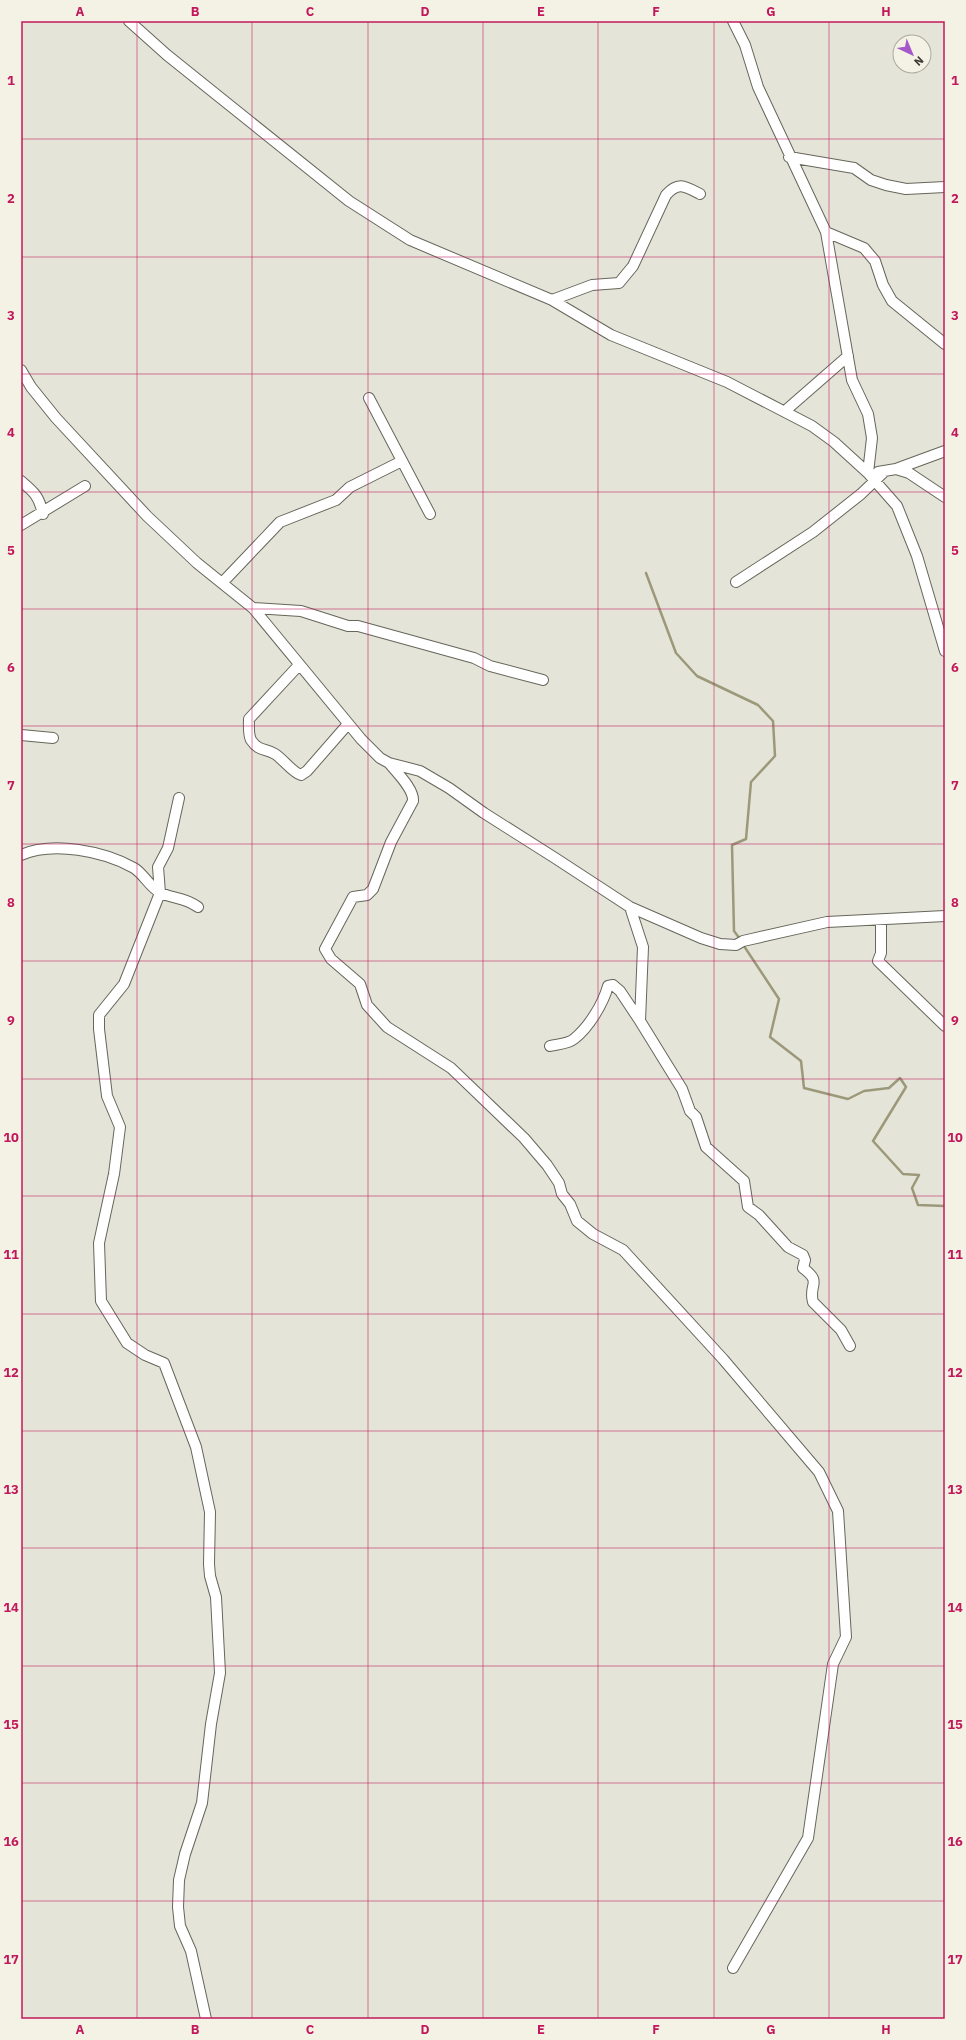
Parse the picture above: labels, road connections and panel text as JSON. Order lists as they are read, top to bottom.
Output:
{
  "north": "bottom right",
  "grid": {
    "columns": [
      "A",
      "B",
      "C",
      "D",
      "E",
      "F",
      "G",
      "H"
    ],
    "rows": [
      "1",
      "2",
      "3",
      "4",
      "5",
      "6",
      "7",
      "8",
      "9",
      "10",
      "11",
      "12",
      "13",
      "14",
      "15",
      "16",
      "17"
    ]
  }
}
